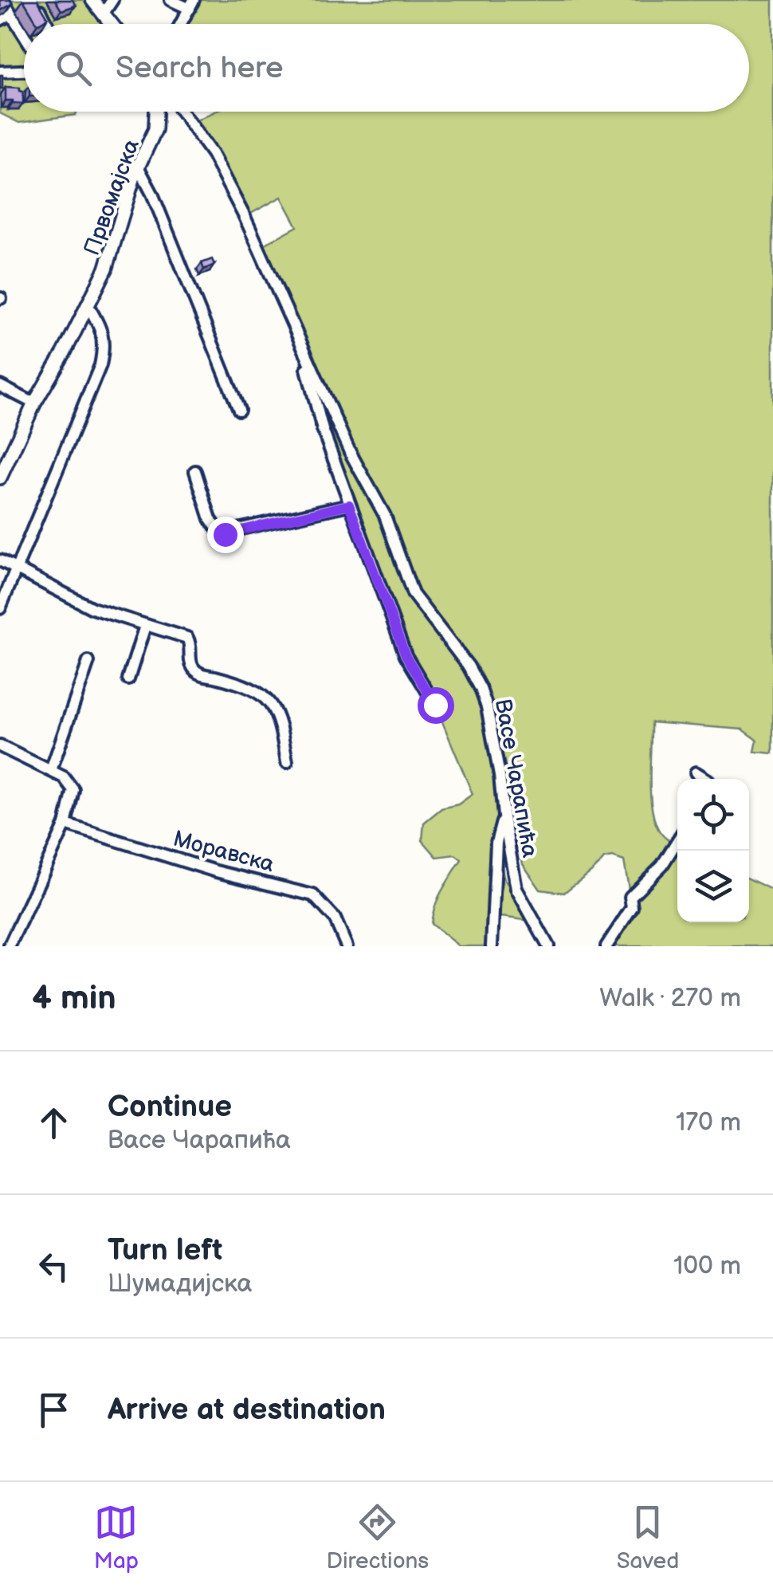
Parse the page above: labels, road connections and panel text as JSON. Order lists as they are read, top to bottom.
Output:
{
  "streets": {
    "main road": ["Првомајска"],
    "street": ["Васе Чарапића", "Моравска"]
  },
  "page": {
    "search": "Search here",
    "heading": ["4 min", "Walk · 270 m"],
    "list": [
      ["Continue", "Васе Чарапића", "170 m"],
      ["Turn left", "Шумадијска", "100 m"],
      "Arrive at destination"
    ],
    "nav": ["Map", "Directions", "Saved"]
  }
}
